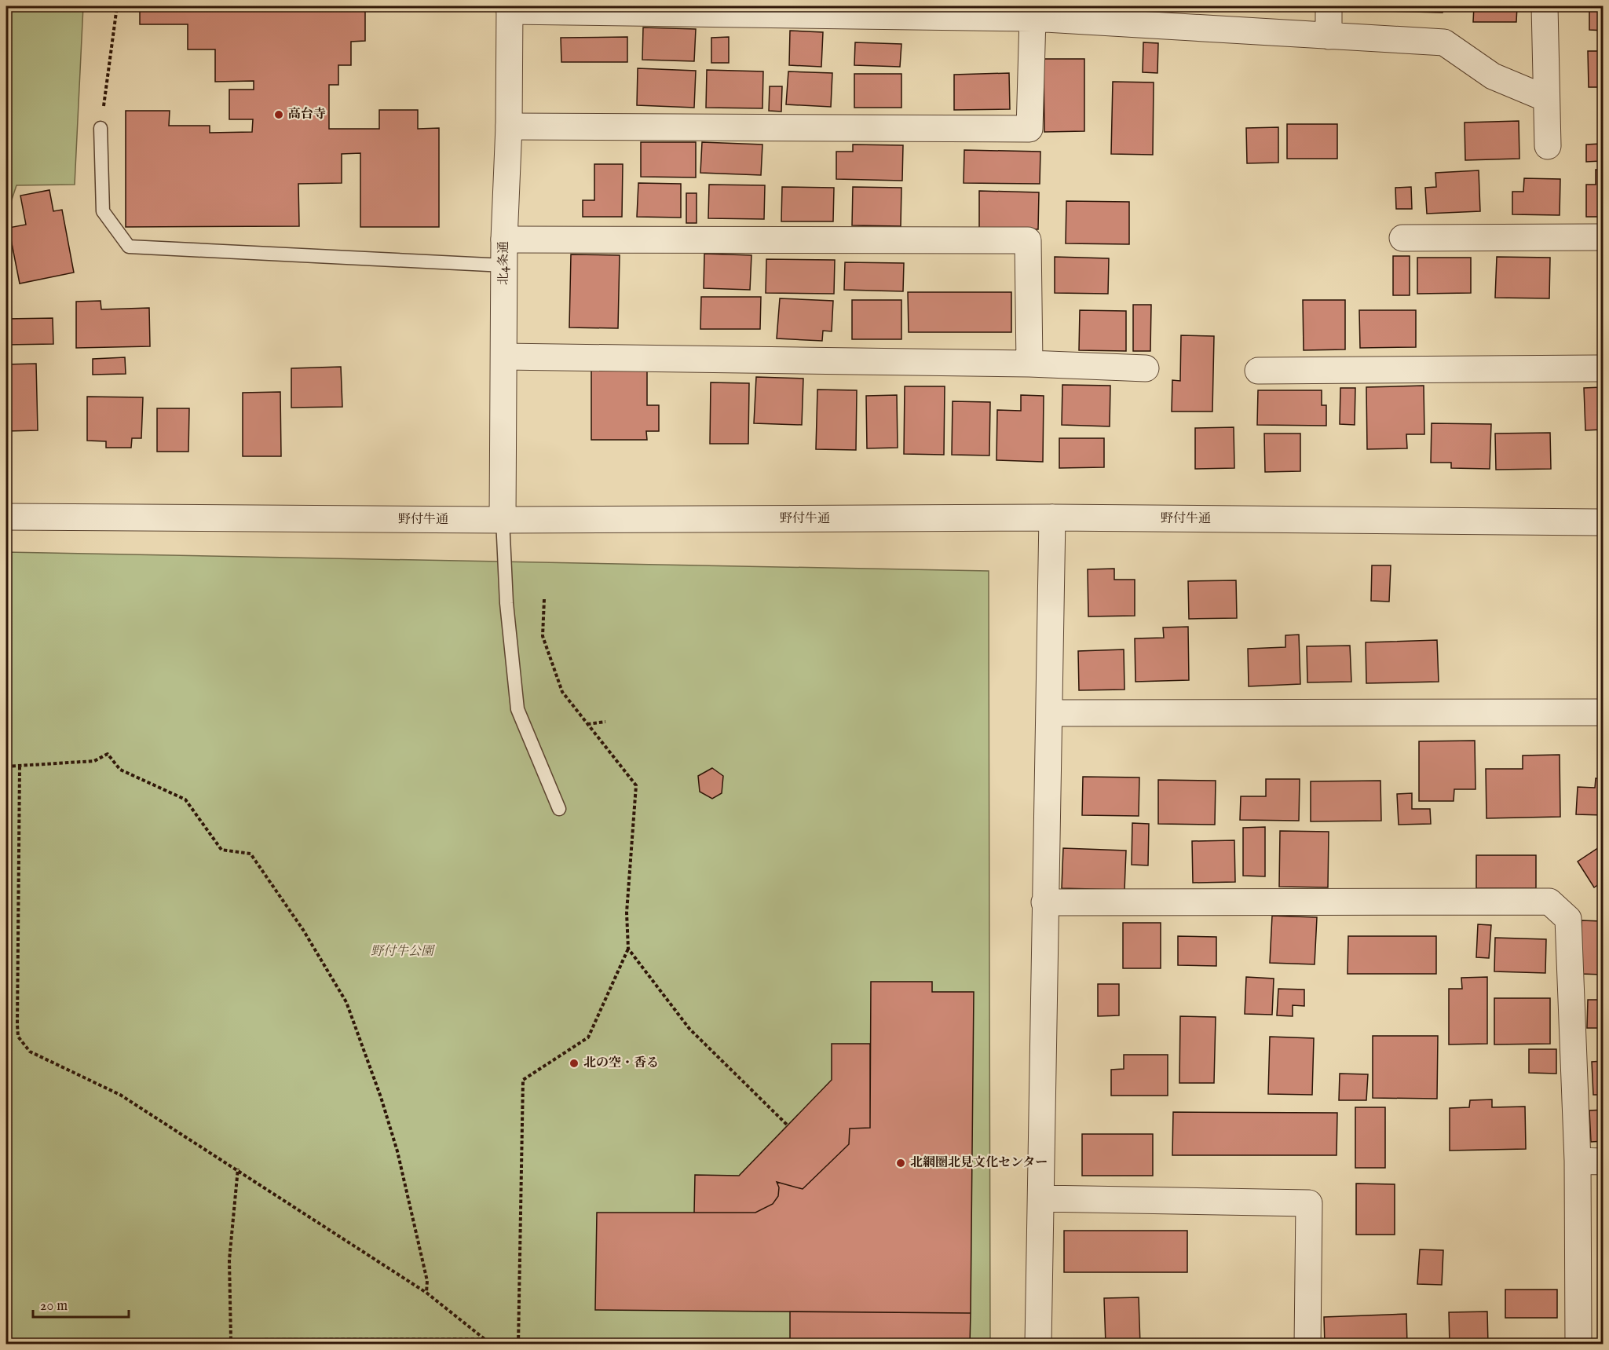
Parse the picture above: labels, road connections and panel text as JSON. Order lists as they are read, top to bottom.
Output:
{
  "streets": {
    "street": ["北4条通", "野付牛通"]
  },
  "crossings": [
    ["北4条通", "野付牛通"]
  ],
  "parks": ["野付牛公園"],
  "places": ["高台寺", "北の空・香る", "北網圏北見文化センター"],
  "scale_bar": "20 m"
}
